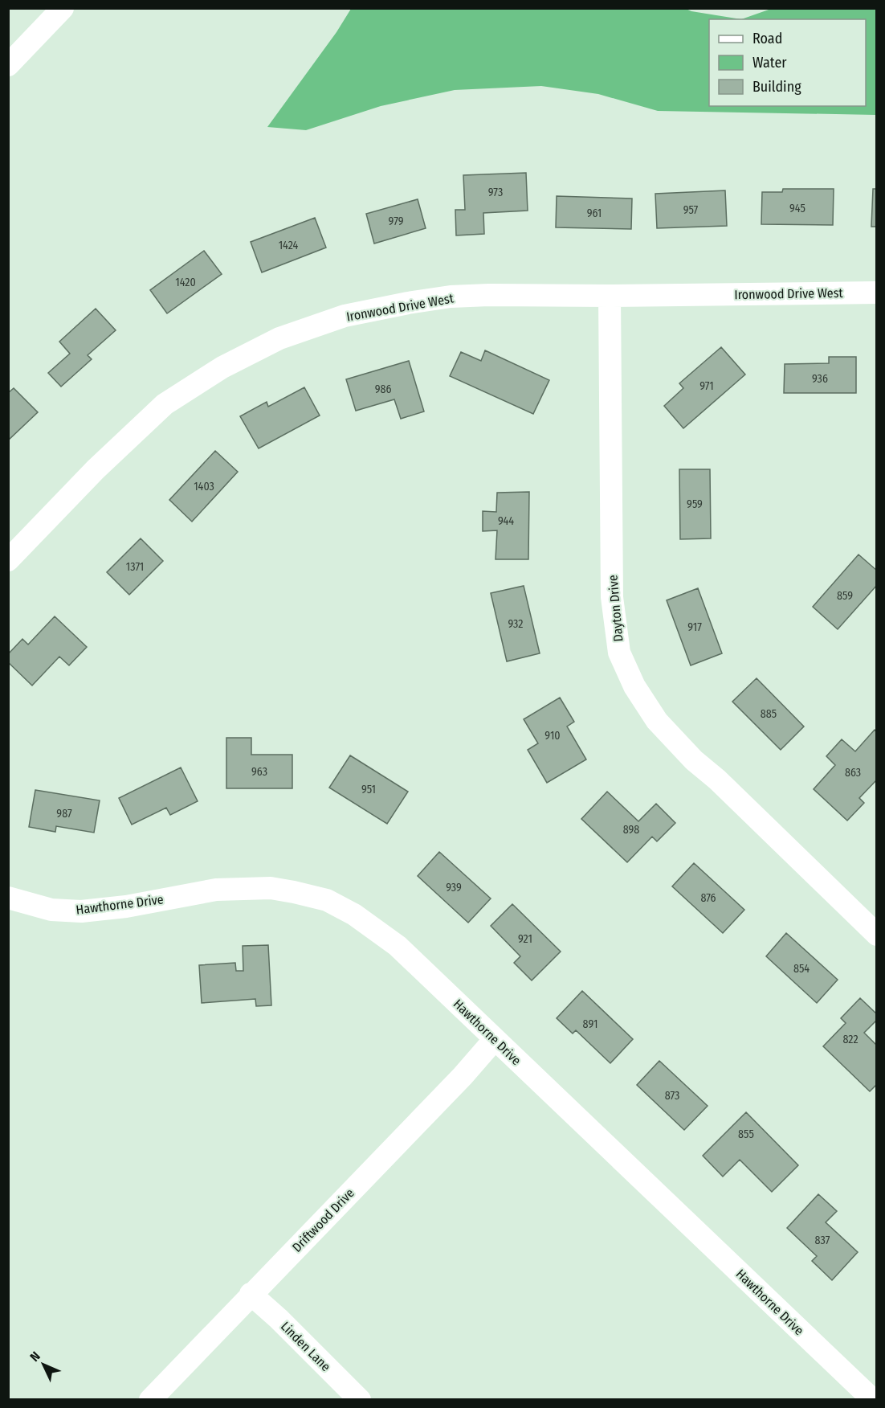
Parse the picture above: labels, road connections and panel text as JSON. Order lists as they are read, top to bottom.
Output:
{
  "streets": {
    "street": [
      "Ironwood Drive West",
      "Dayton Drive",
      "Hawthorne Drive",
      "Driftwood Drive",
      "Linden Lane"
    ]
  },
  "crossings": [
    ["Ironwood Drive West", "Dayton Drive"],
    ["Hawthorne Drive", "Driftwood Drive"],
    ["Driftwood Drive", "Linden Lane"]
  ],
  "house_numbers": [
    "973",
    "945",
    "957",
    "961",
    "979",
    "1424",
    "1420",
    "936",
    "971",
    "986",
    "1403",
    "959",
    "944",
    "1371",
    "859",
    "932",
    "917",
    "885",
    "910",
    "963",
    "863",
    "951",
    "987",
    "898",
    "939",
    "876",
    "921",
    "854",
    "891",
    "822",
    "873",
    "855",
    "837"
  ],
  "legend": ["Road", "Water", "Building"],
  "north": "top left"
}
